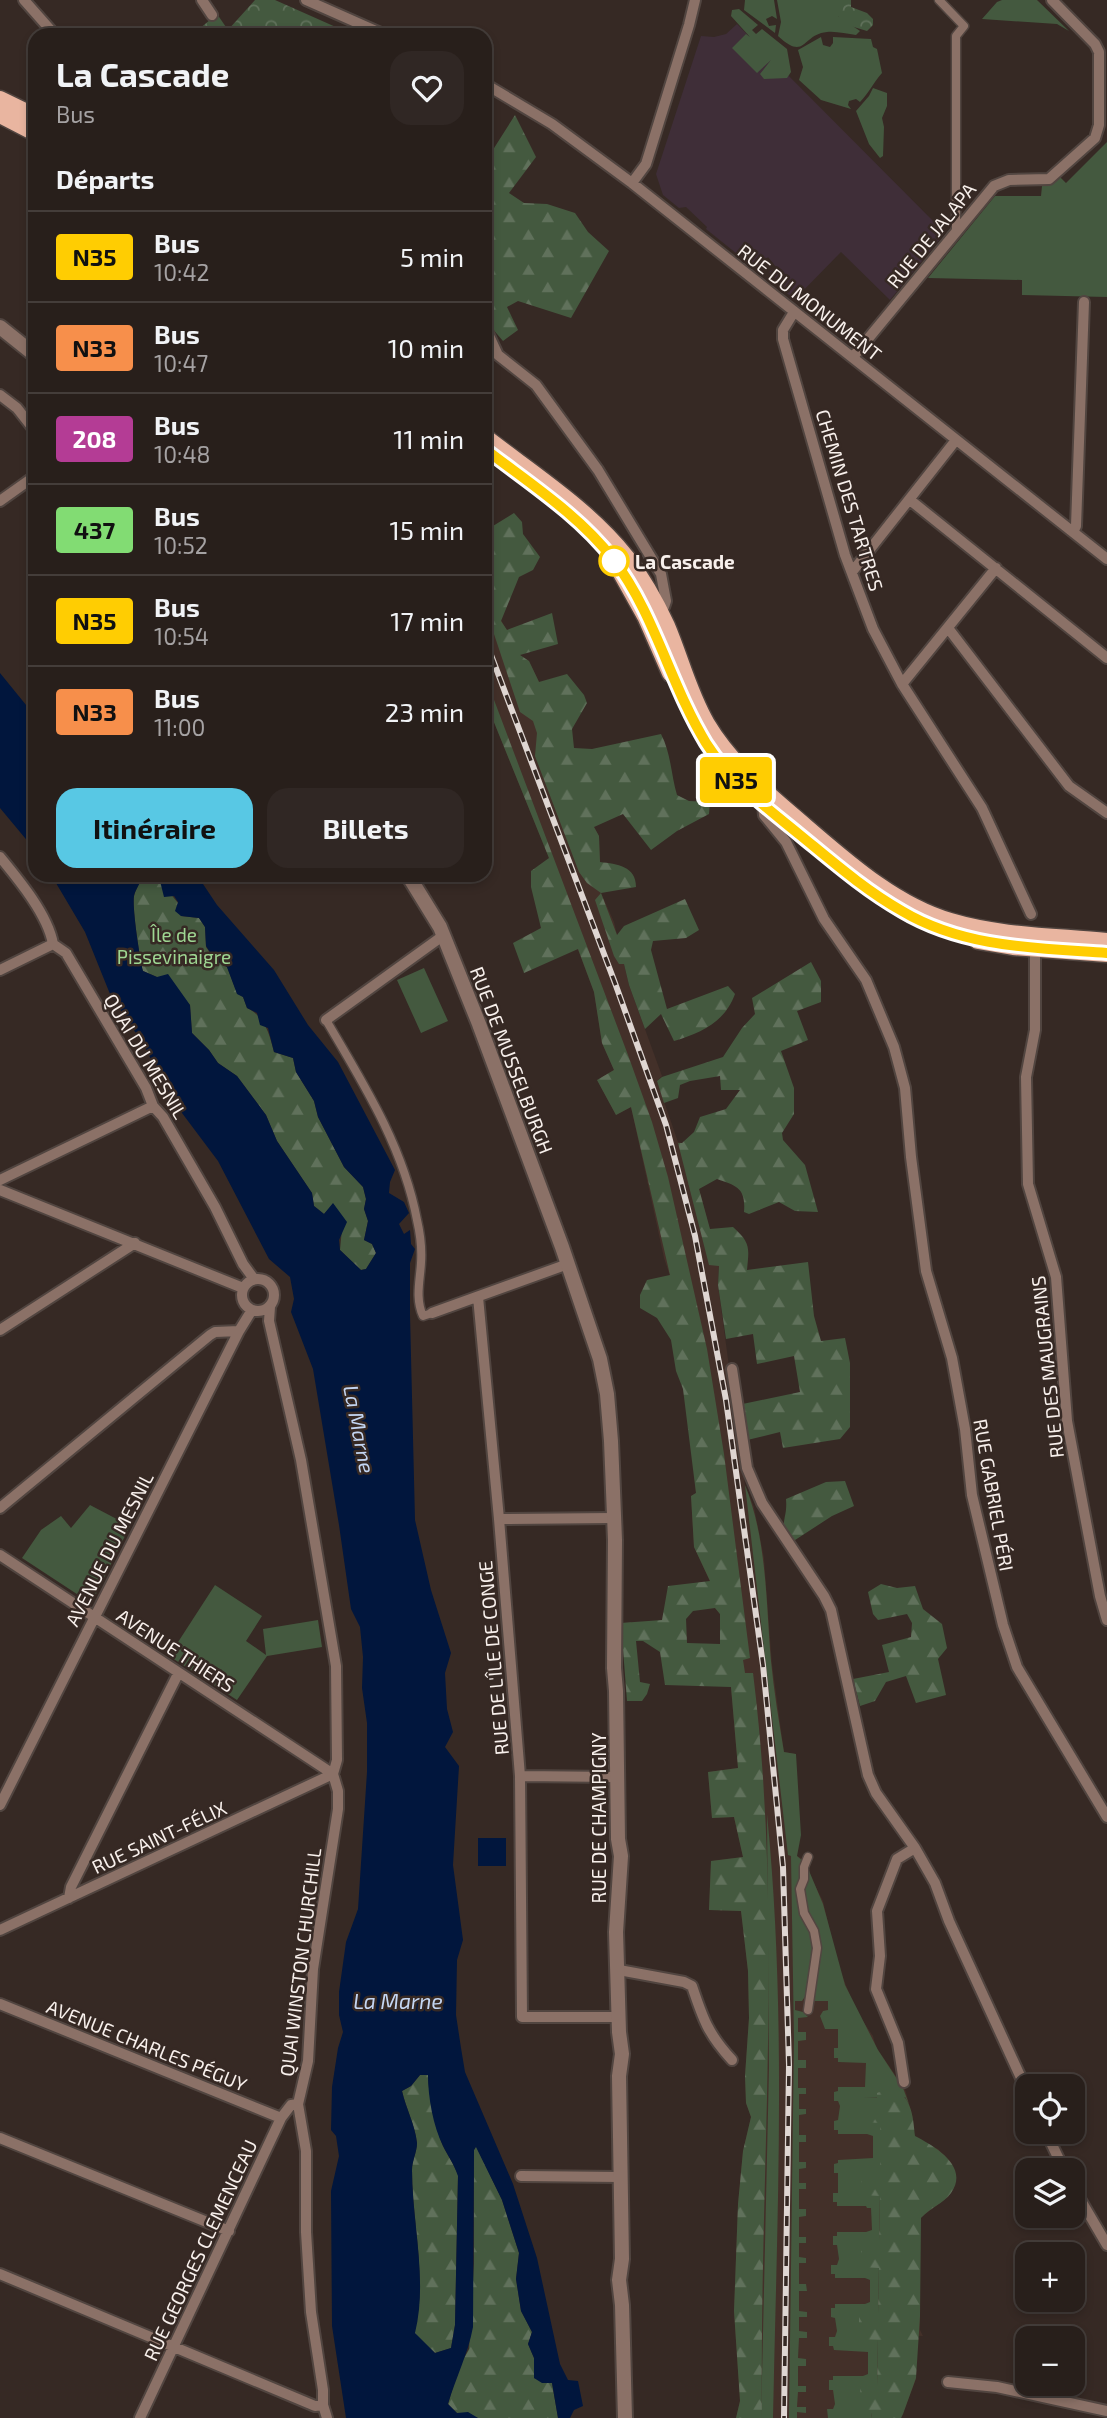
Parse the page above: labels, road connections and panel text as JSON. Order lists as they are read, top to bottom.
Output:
{
  "streets": {
    "street": [
      "RUE DE JALAPA",
      "RUE DU MONUMENT",
      "CHEMIN DES TARTRES",
      "QUAI DU MESNIL",
      "RUE DE MUSSELBURGH",
      "RUE DES MAUGRAINS",
      "RUE GABRIEL PÉRI",
      "AVENUE DU MESNIL",
      "AVENUE THIERS",
      "RUE DE L'ÎLE DE CONGE",
      "RUE DE CHAMPIGNY",
      "RUE SAINT-FÉLIX",
      "QUAI WINSTON CHURCHILL",
      "AVENUE CHARLES PÉGUY",
      "RUE GEORGES CLEMENCEAU"
    ]
  },
  "crossings": [
    ["RUE DE JALAPA", "RUE DU MONUMENT"],
    ["RUE DU MONUMENT", "CHEMIN DES TARTRES"],
    ["QUAI DU MESNIL", "AVENUE DU MESNIL"],
    ["QUAI DU MESNIL", "QUAI WINSTON CHURCHILL"],
    ["RUE DE MUSSELBURGH", "RUE DE CHAMPIGNY"],
    ["AVENUE DU MESNIL", "AVENUE THIERS"],
    ["AVENUE DU MESNIL", "QUAI WINSTON CHURCHILL"],
    ["AVENUE THIERS", "RUE SAINT-FÉLIX"],
    ["AVENUE THIERS", "QUAI WINSTON CHURCHILL"],
    ["RUE DE L'ÎLE DE CONGE", "RUE DE CHAMPIGNY"],
    ["RUE SAINT-FÉLIX", "QUAI WINSTON CHURCHILL"],
    ["QUAI WINSTON CHURCHILL", "RUE GEORGES CLEMENCEAU"],
    ["AVENUE CHARLES PÉGUY", "RUE GEORGES CLEMENCEAU"]
  ],
  "water": ["La Marne"],
  "parks": ["Île de Pissevinaigre"],
  "places": ["La Cascade"],
  "lines": ["bus line N35"],
  "page": {
    "on_map": "N35",
    "heading": [
      ["La Cascade", "Bus"],
      "Départs"
    ],
    "list": [
      {
        "mark": "N35",
        "name": "Bus",
        "note": "10:42",
        "value": "5 min"
      },
      {
        "mark": "N33",
        "name": "Bus",
        "note": "10:47",
        "value": "10 min"
      },
      {
        "mark": "208",
        "name": "Bus",
        "note": "10:48",
        "value": "11 min"
      },
      {
        "mark": "437",
        "name": "Bus",
        "note": "10:52",
        "value": "15 min"
      },
      {
        "mark": "N35",
        "name": "Bus",
        "note": "10:54",
        "value": "17 min"
      },
      {
        "mark": "N33",
        "name": "Bus",
        "note": "11:00",
        "value": "23 min"
      }
    ],
    "buttons": ["Itinéraire", "Billets"],
    "map_buttons": ["+", "−"]
  }
}
